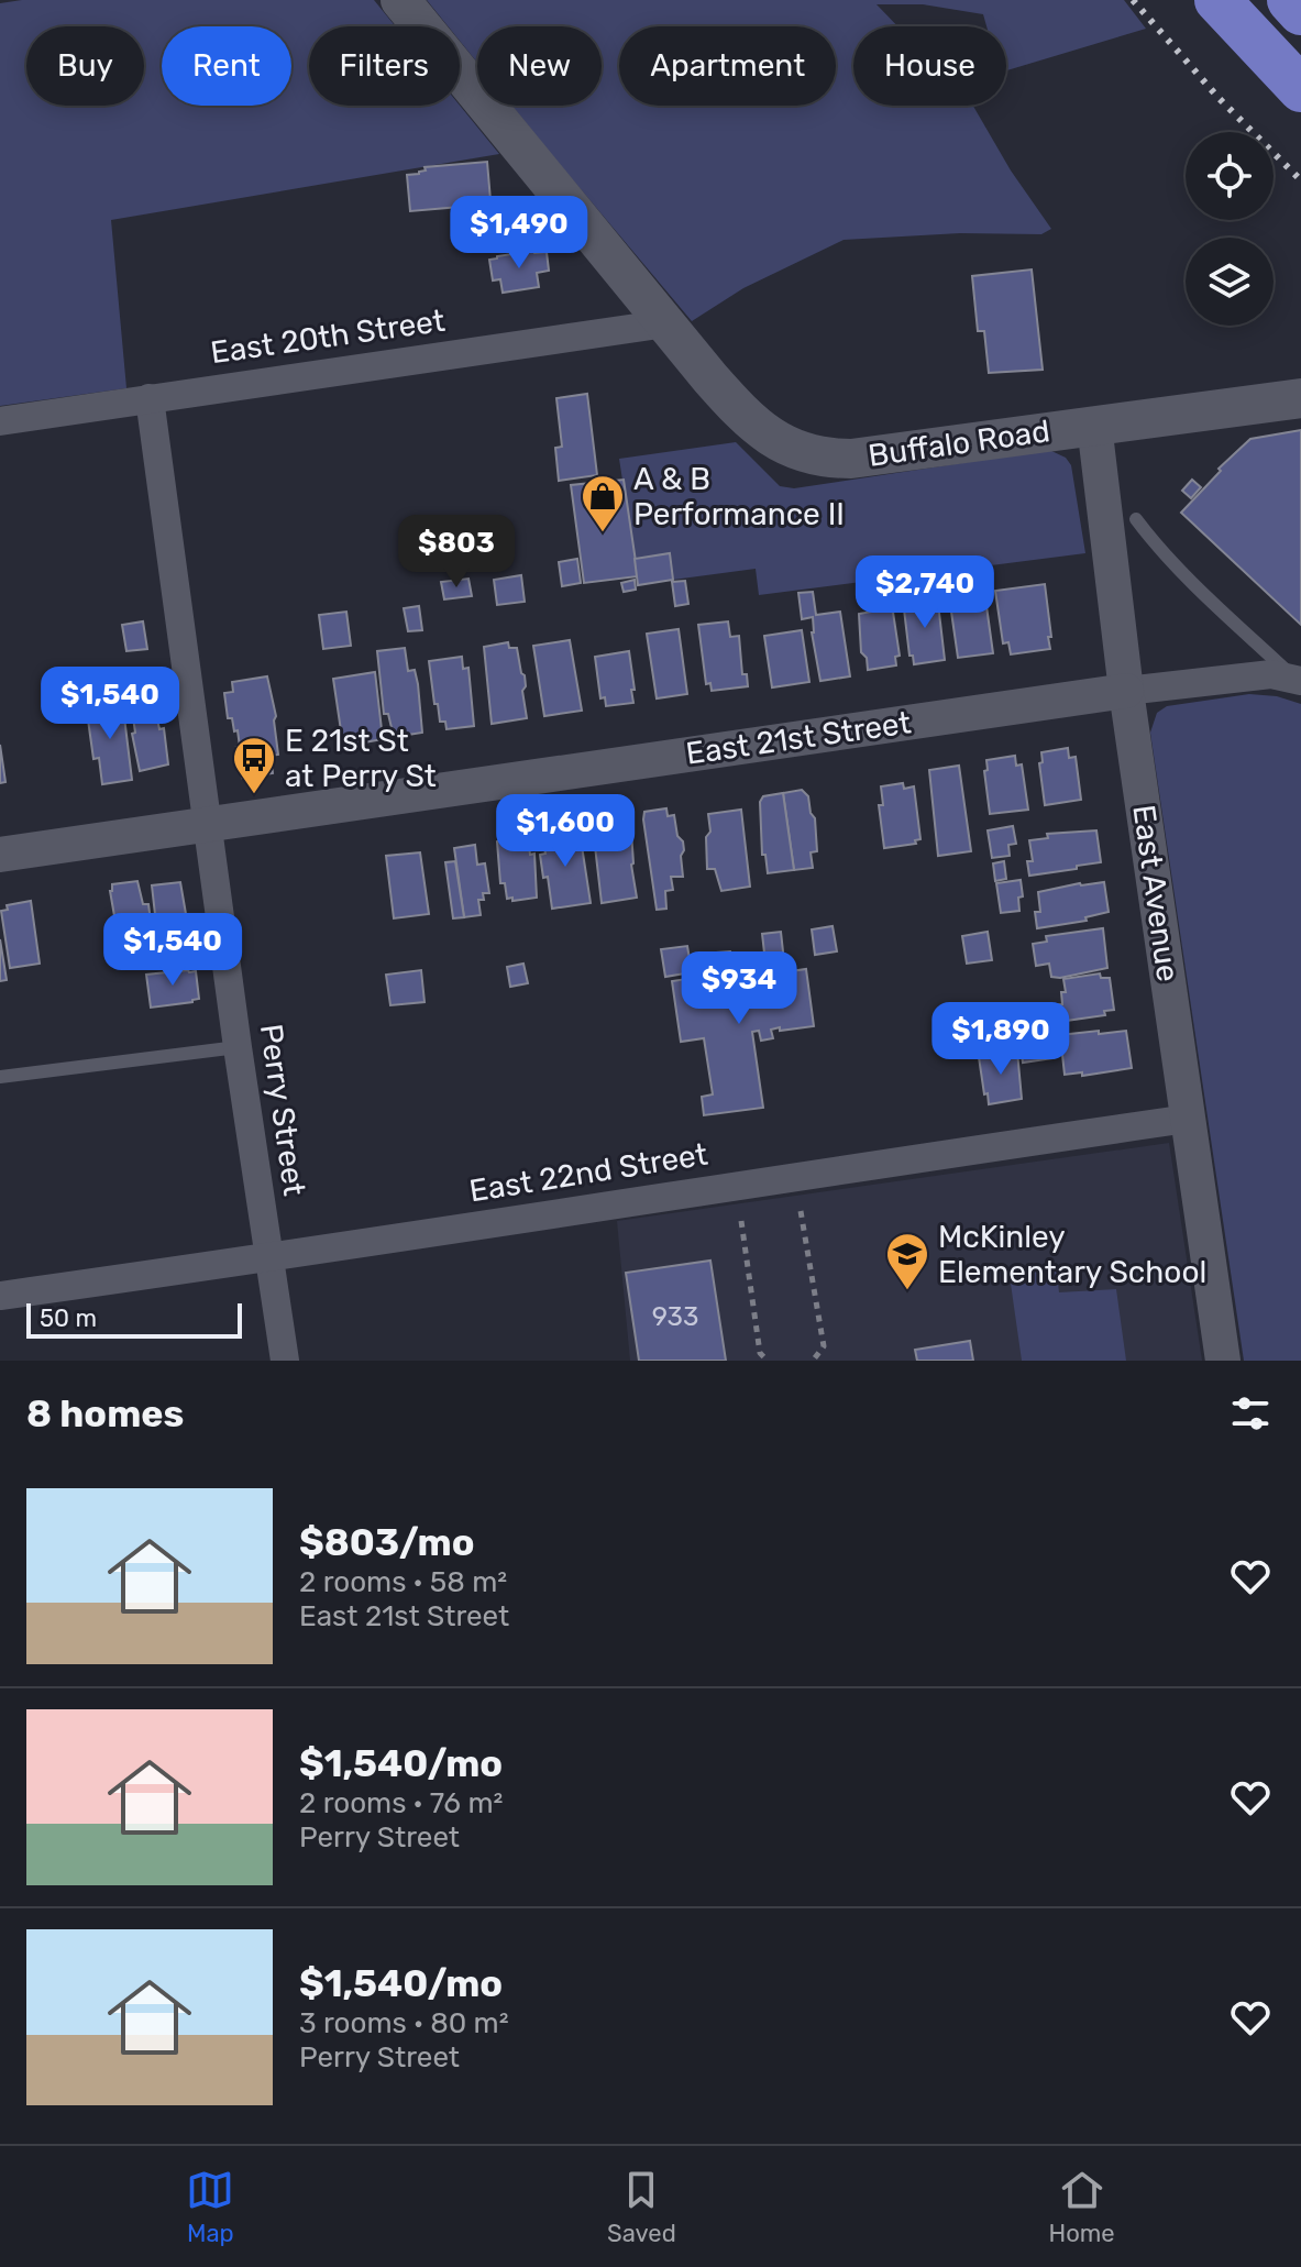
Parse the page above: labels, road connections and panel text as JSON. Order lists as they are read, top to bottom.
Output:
{
  "streets": {
    "main road": ["Buffalo Road"],
    "street": [
      "East 20th Street",
      "East 21st Street",
      "East Avenue",
      "Perry Street",
      "East 22nd Street"
    ]
  },
  "crossings": [
    ["East 20th Street", "Buffalo Road"],
    ["East 20th Street", "Perry Street"],
    ["Buffalo Road", "East Avenue"],
    ["East 21st Street", "East Avenue"],
    ["East 21st Street", "Perry Street"],
    ["East Avenue", "East 22nd Street"],
    ["Perry Street", "East 22nd Street"]
  ],
  "places": {
    "shop": ["A & B Performance II"],
    "bus stop": ["E 21st St at Perry St"],
    "school or university": ["McKinley Elementary School"]
  },
  "house_numbers": ["933"],
  "scale_bar": "50 m",
  "page": {
    "chip": [
      "Buy",
      "Rent",
      "Filters",
      "New",
      "Apartment",
      "House"
    ],
    "price": [
      "$1,490",
      "$803",
      "$2,740",
      "$1,540",
      "$1,600",
      "$1,540",
      "$934",
      "$1,890"
    ],
    "scale": "50 m",
    "heading": "8 homes",
    "list": [
      {
        "name": "$803/mo",
        "note": "2 rooms · 58 m² · East 21st Street"
      },
      {
        "name": "$1,540/mo",
        "note": "2 rooms · 76 m² · Perry Street"
      },
      {
        "name": "$1,540/mo",
        "note": "3 rooms · 80 m² · Perry Street"
      }
    ],
    "tabs": ["Map", "Saved", "Home"]
  }
}
